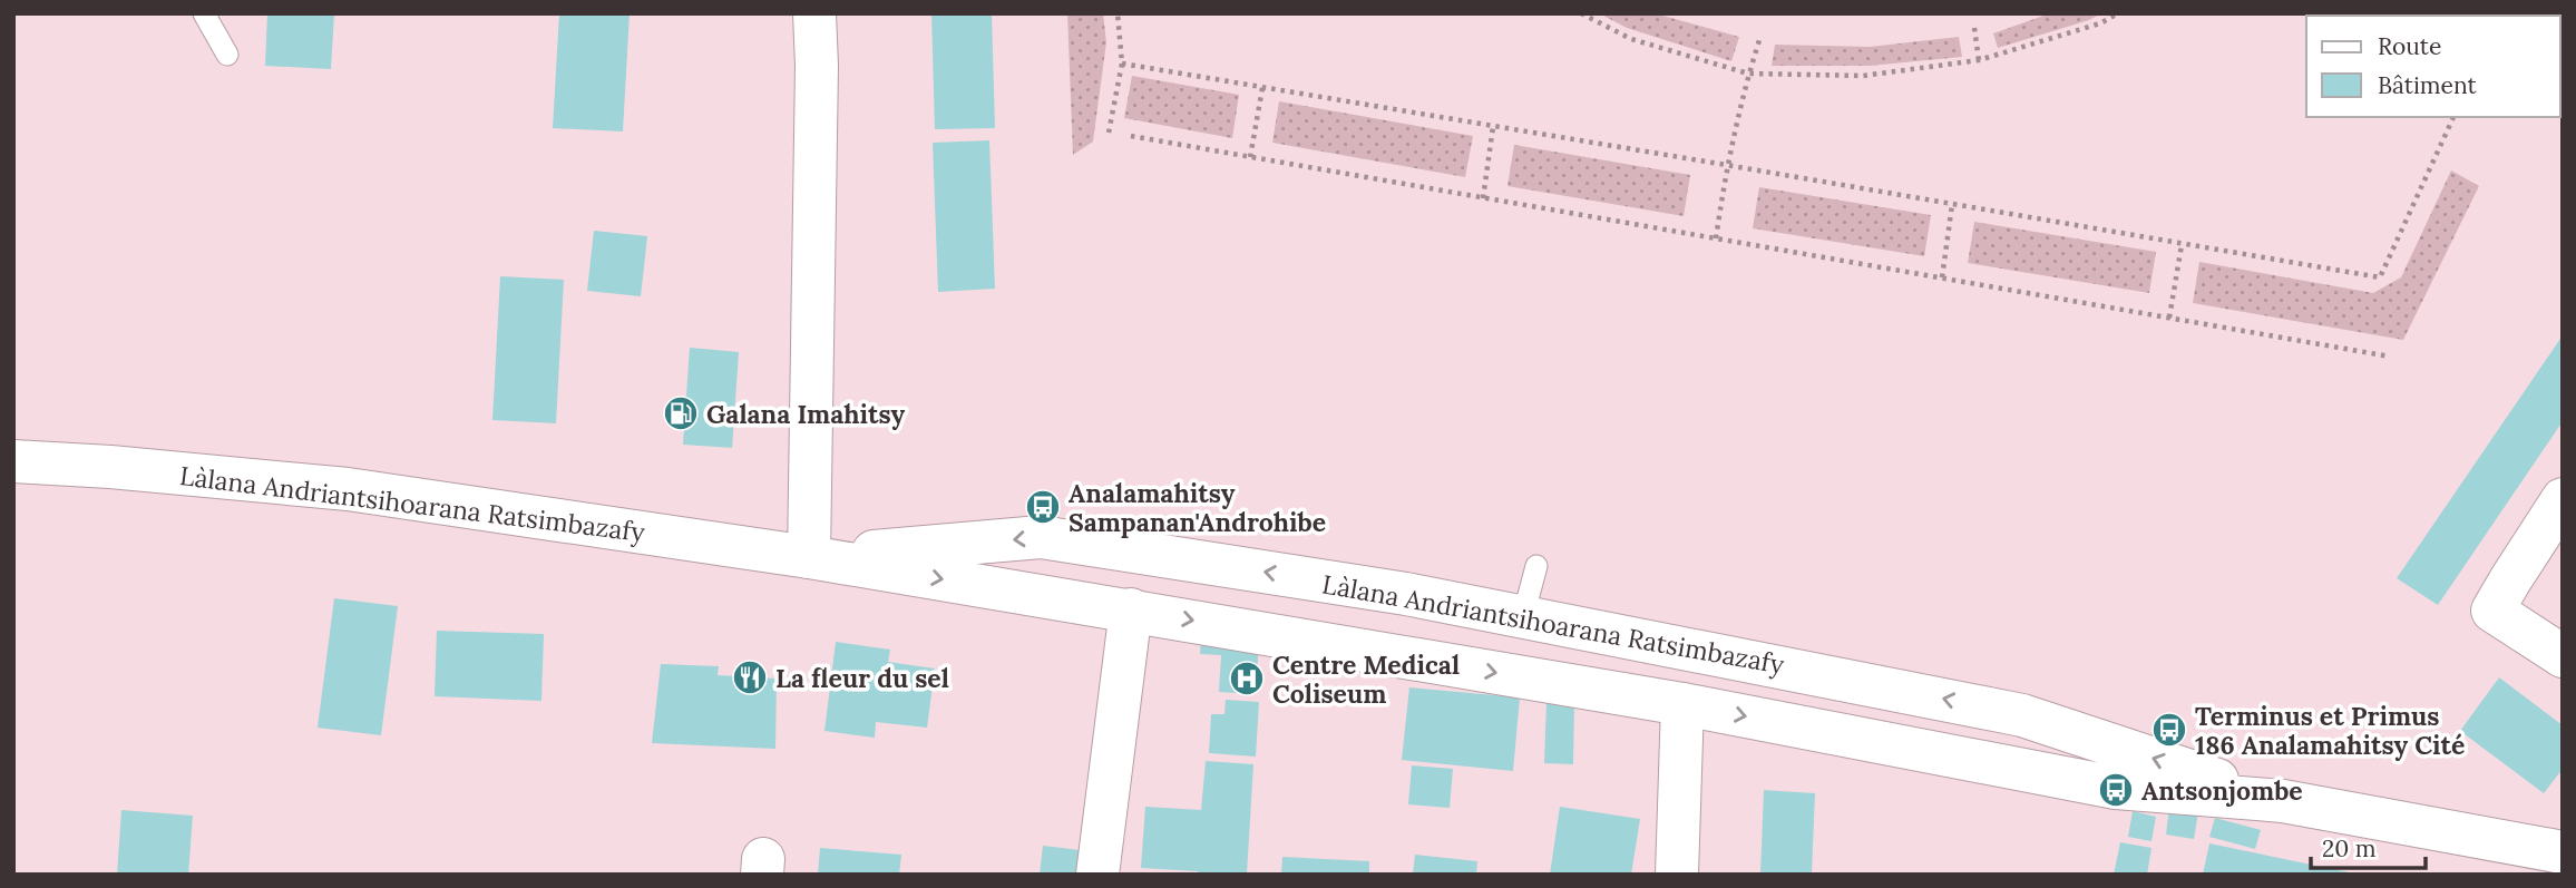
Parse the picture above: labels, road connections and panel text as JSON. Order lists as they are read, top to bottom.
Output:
{
  "streets": {
    "main road": ["Làlana Andriantsihoarana Ratsimbazafy"]
  },
  "places": {
    "fuel station": ["Galana Imahitsy"],
    "bus stop": ["Analamahitsy Sampanan'Androhibe", "Terminus et Primus 186 Analamahitsy Cité", "Antsonjombe"],
    "restaurant": ["La fleur du sel"],
    "hospital": ["Centre Medical Coliseum"]
  },
  "legend": ["Route", "Bâtiment"],
  "scale_bar": "20 m"
}
